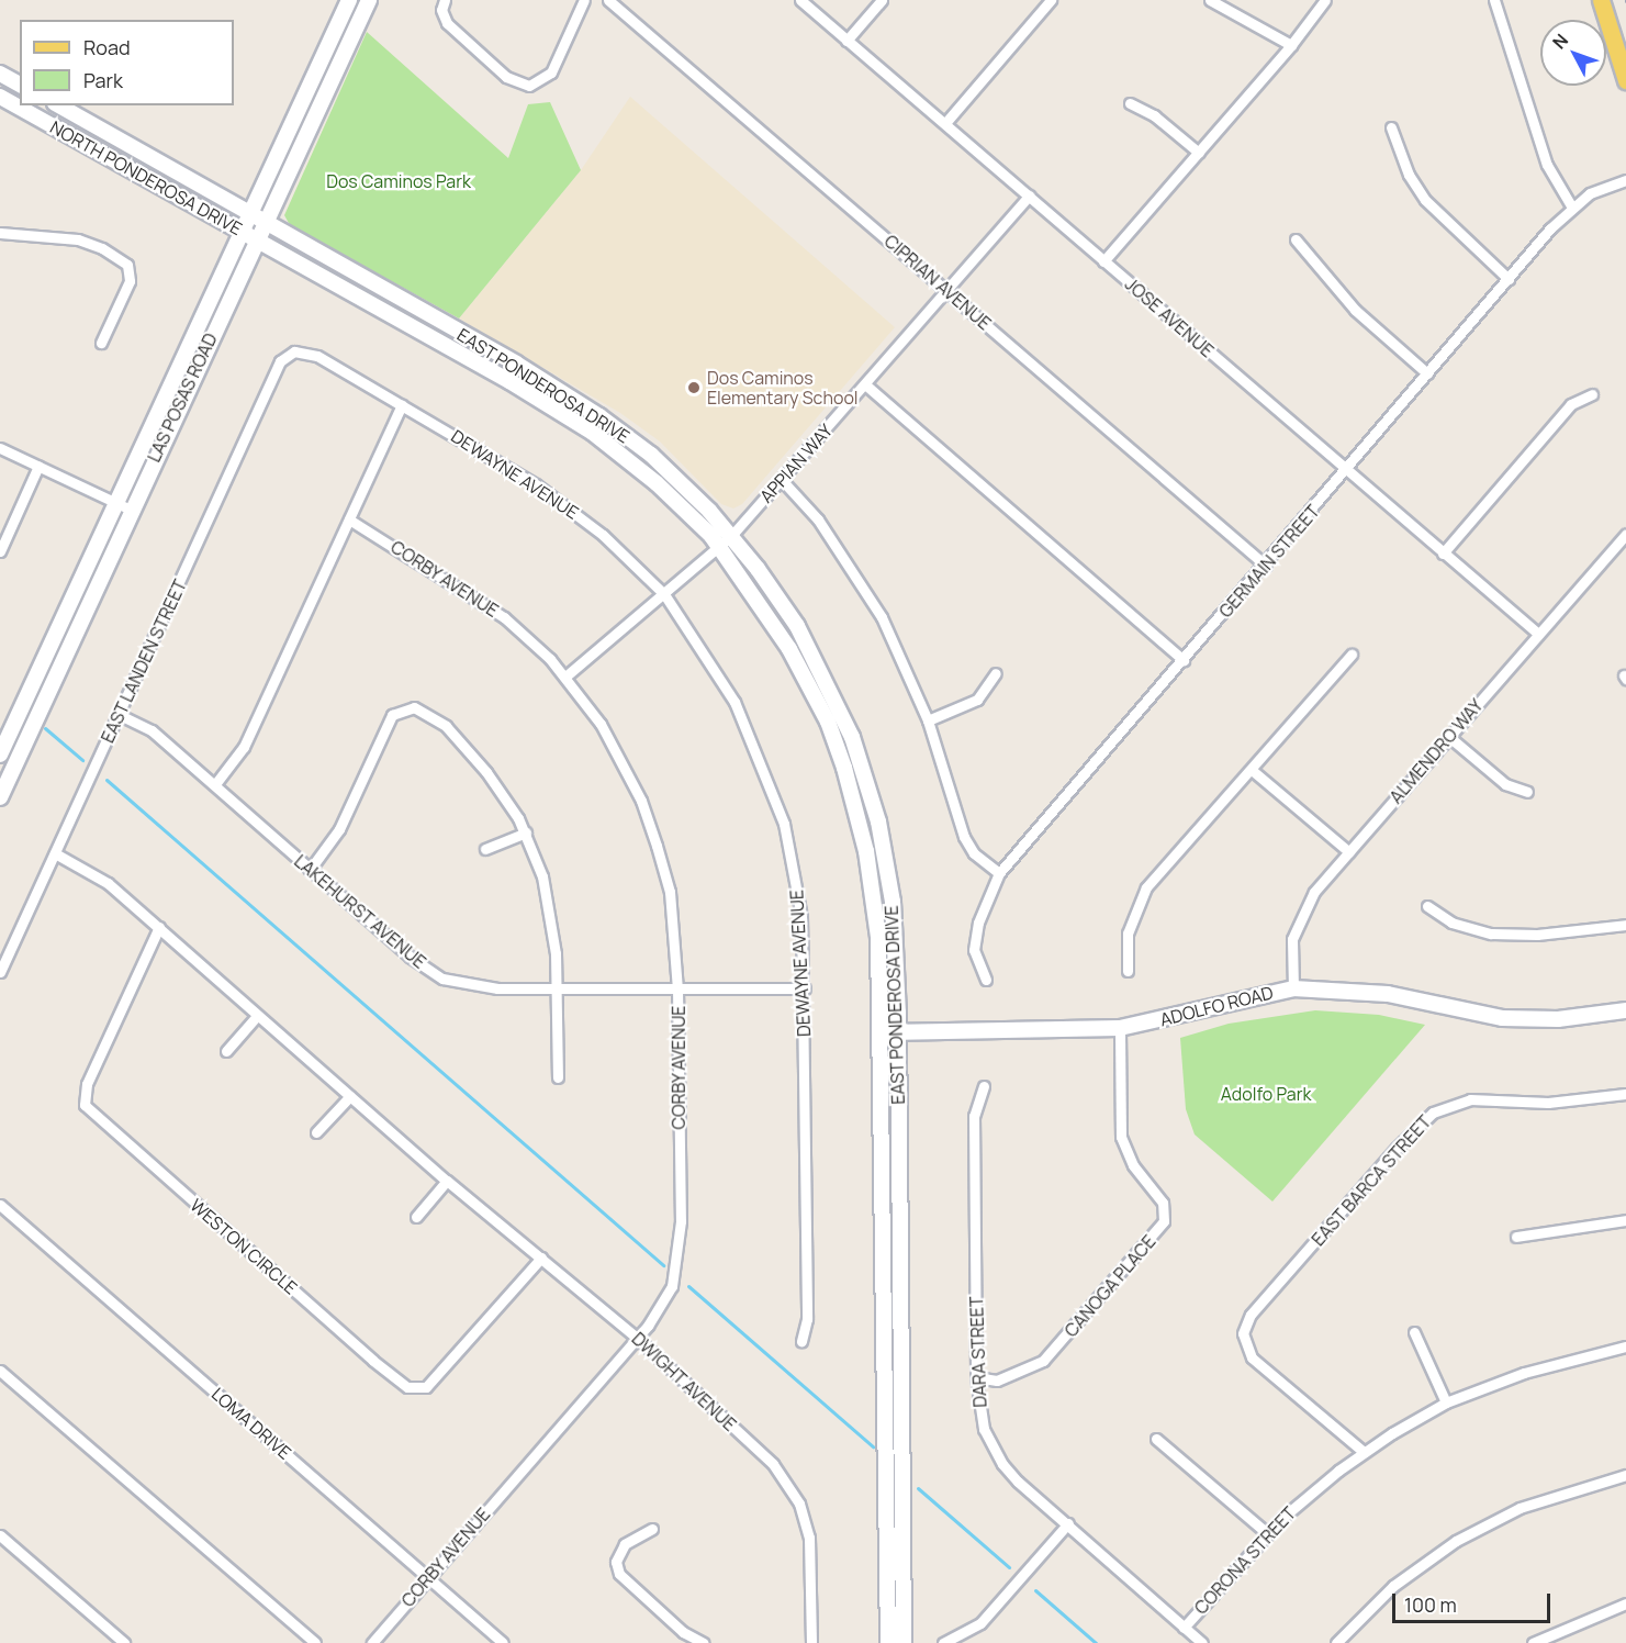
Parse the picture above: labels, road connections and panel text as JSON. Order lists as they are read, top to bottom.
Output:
{
  "streets": {
    "main road": [
      "NORTH PONDEROSA DRIVE",
      "EAST PONDEROSA DRIVE",
      "LAS POSAS ROAD",
      "ADOLFO ROAD"
    ],
    "street": [
      "CIPRIAN AVENUE",
      "JOSE AVENUE",
      "APPIAN WAY",
      "DEWAYNE AVENUE",
      "GERMAIN STREET",
      "CORBY AVENUE",
      "EAST LANDEN STREET",
      "ALMENDRO WAY",
      "LAKEHURST AVENUE",
      "EAST BARCA STREET",
      "WESTON CIRCLE",
      "CANOGA PLACE",
      "DARA STREET",
      "DWIGHT AVENUE",
      "LOMA DRIVE",
      "CORONA STREET"
    ]
  },
  "crossings": [
    ["NORTH PONDEROSA DRIVE", "EAST PONDEROSA DRIVE"],
    ["NORTH PONDEROSA DRIVE", "LAS POSAS ROAD"],
    ["CIPRIAN AVENUE", "APPIAN WAY"],
    ["CIPRIAN AVENUE", "GERMAIN STREET"],
    ["JOSE AVENUE", "APPIAN WAY"],
    ["JOSE AVENUE", "GERMAIN STREET"],
    ["JOSE AVENUE", "ALMENDRO WAY"],
    ["EAST PONDEROSA DRIVE", "LAS POSAS ROAD"],
    ["EAST PONDEROSA DRIVE", "APPIAN WAY"],
    ["EAST PONDEROSA DRIVE", "ADOLFO ROAD"],
    ["APPIAN WAY", "DEWAYNE AVENUE"],
    ["APPIAN WAY", "CORBY AVENUE"],
    ["DEWAYNE AVENUE", "EAST LANDEN STREET"],
    ["DEWAYNE AVENUE", "LAKEHURST AVENUE"],
    ["CORBY AVENUE", "LAKEHURST AVENUE"],
    ["CORBY AVENUE", "DWIGHT AVENUE"],
    ["CORBY AVENUE", "LOMA DRIVE"],
    ["EAST LANDEN STREET", "LAKEHURST AVENUE"],
    ["EAST LANDEN STREET", "DWIGHT AVENUE"],
    ["ALMENDRO WAY", "ADOLFO ROAD"],
    ["ADOLFO ROAD", "CANOGA PLACE"],
    ["EAST BARCA STREET", "CORONA STREET"],
    ["WESTON CIRCLE", "DWIGHT AVENUE"],
    ["CANOGA PLACE", "DARA STREET"],
    ["DARA STREET", "CORONA STREET"]
  ],
  "parks": ["Dos Caminos Park", "Adolfo Park"],
  "places": ["Dos Caminos Elementary School"],
  "legend": ["Road", "Park"],
  "scale_bar": "100 m",
  "north": "top left"
}
